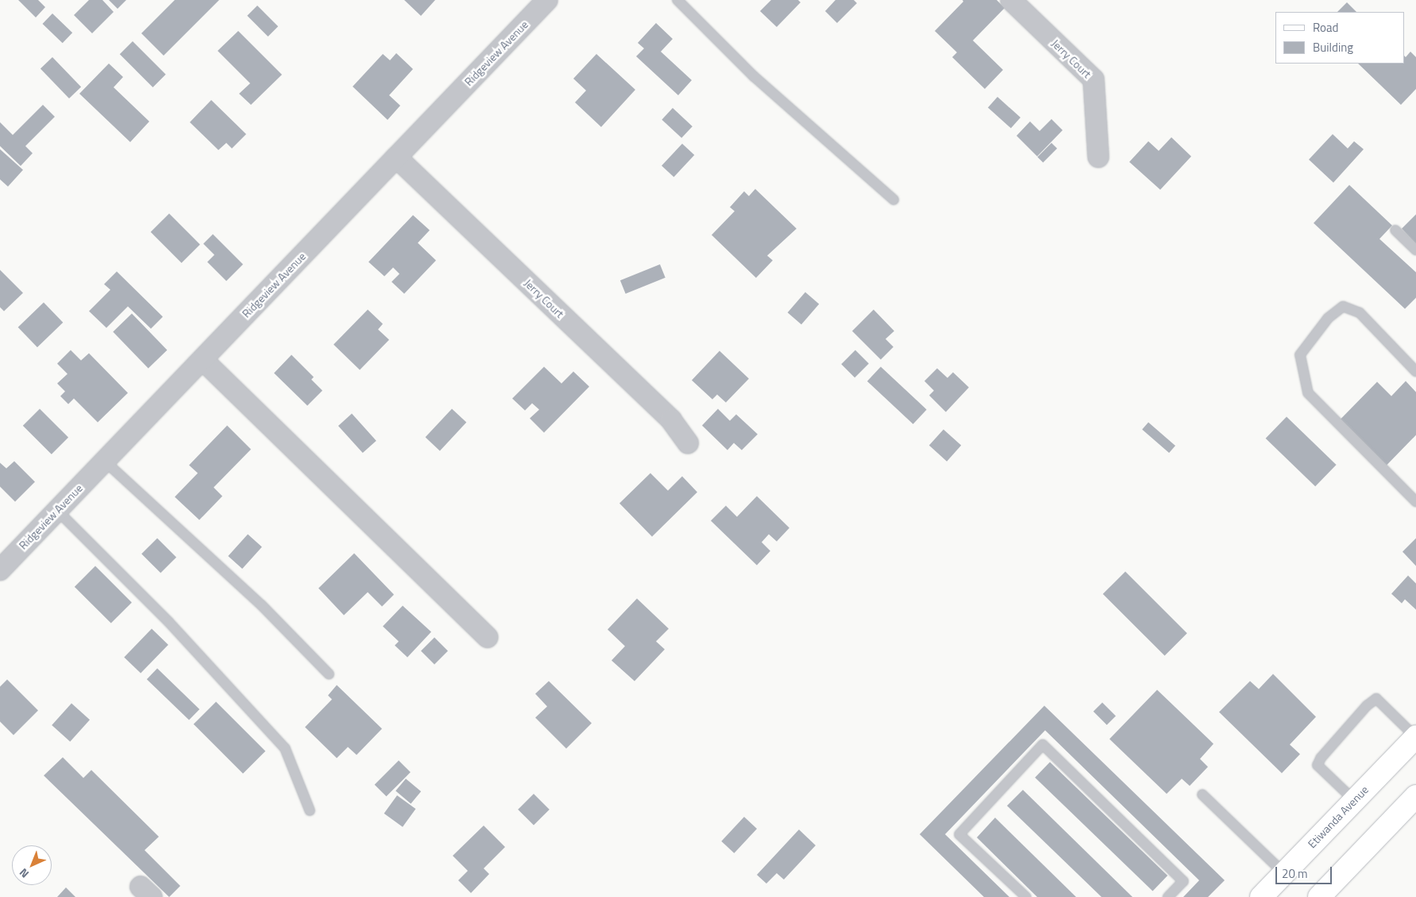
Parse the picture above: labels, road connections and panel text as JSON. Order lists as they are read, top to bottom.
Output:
{
  "streets": {
    "main road": ["Etiwanda Avenue"],
    "street": ["Ridgeview Avenue", "Jerry Court"]
  },
  "crossings": [
    ["Ridgeview Avenue", "Jerry Court"]
  ],
  "legend": ["Road", "Building"],
  "scale_bar": "20 m",
  "north": "bottom left"
}
